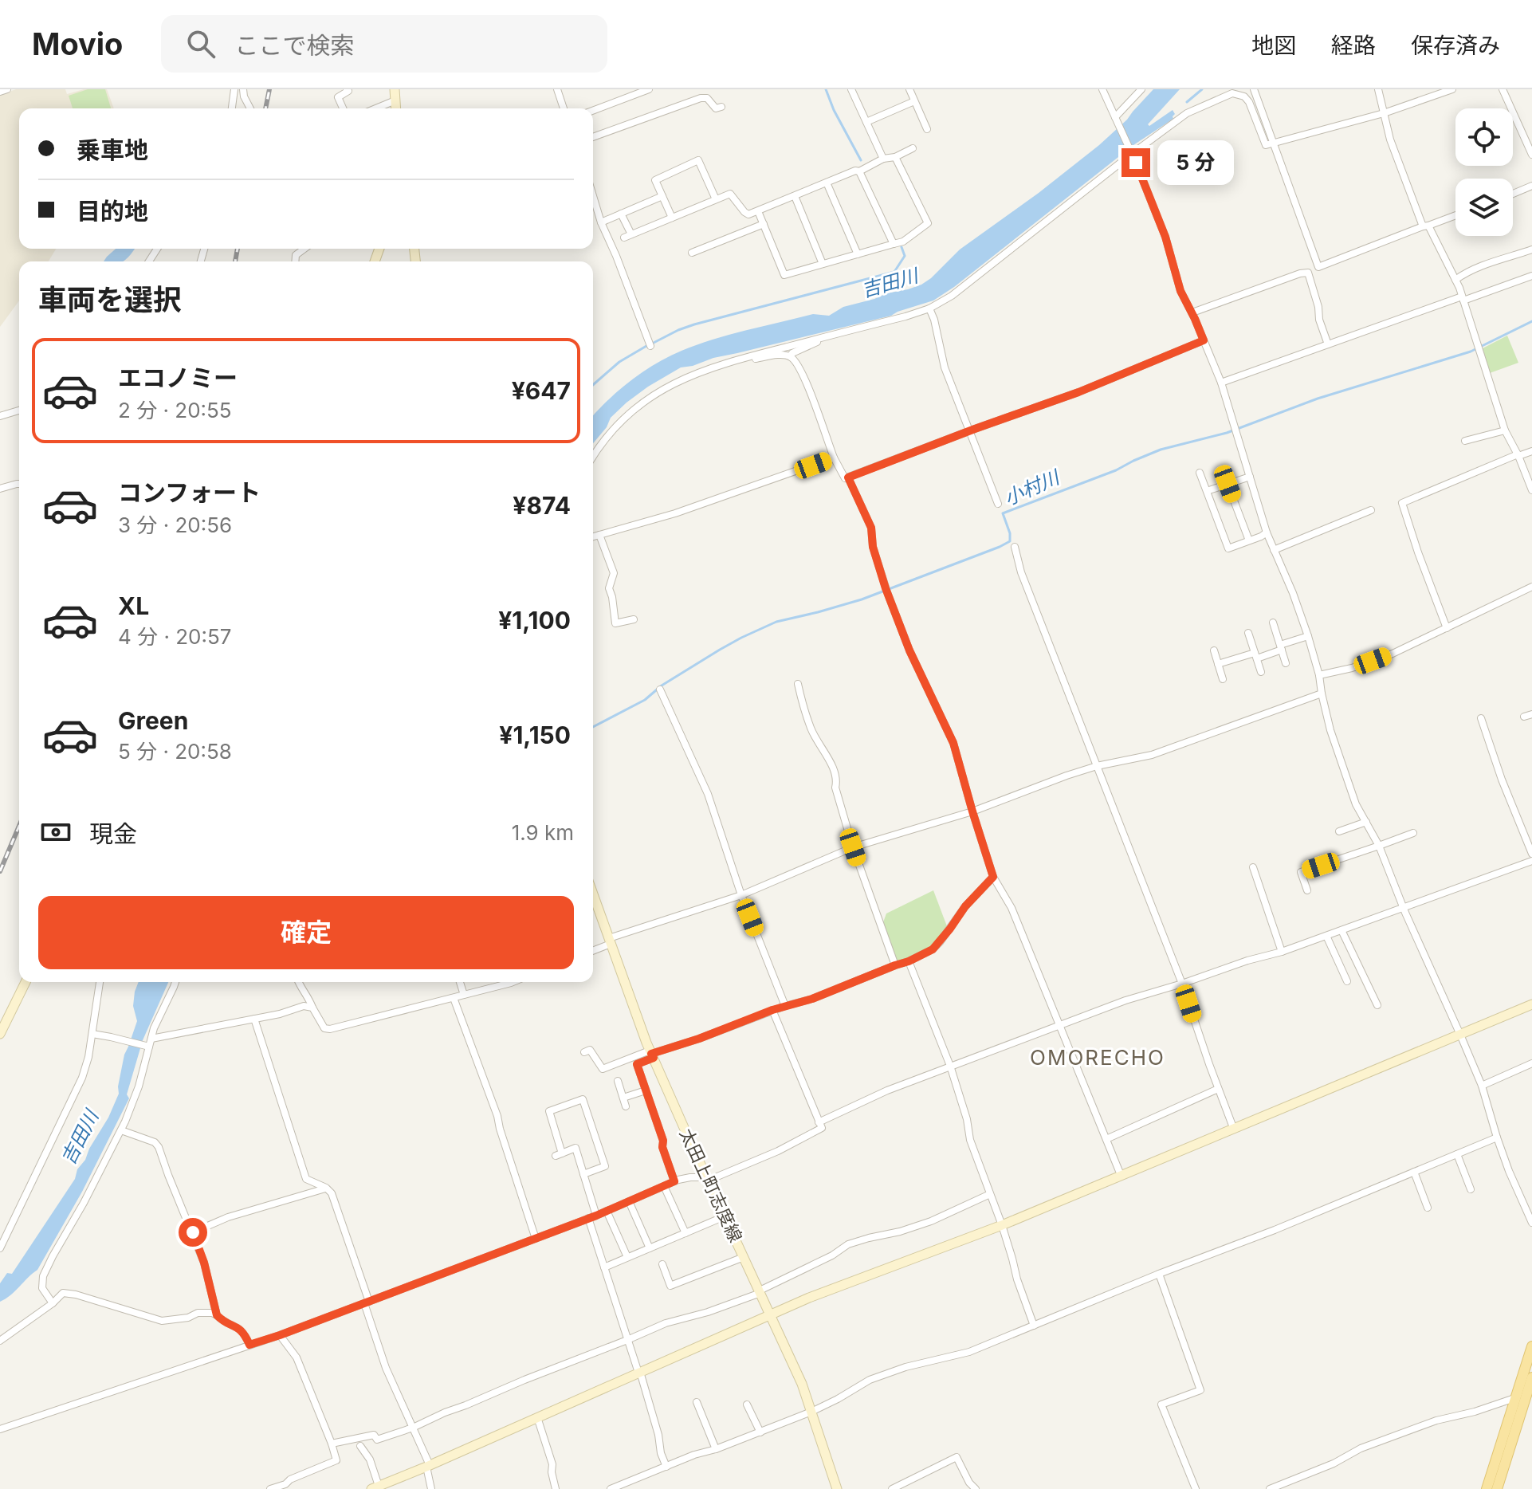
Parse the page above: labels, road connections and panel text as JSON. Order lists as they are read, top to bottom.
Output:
{
  "streets": {
    "street": ["太田上町志度線"]
  },
  "districts": ["OMORECHO"],
  "water": ["吉田川", "小村川"],
  "page": {
    "header": "Movio",
    "search": "ここで検索",
    "nav": ["地図", "経路", "保存済み"],
    "banner": ["乗車地", "目的地"],
    "bubble": "5 分",
    "heading": "車両を選択",
    "list": [
      {
        "name": "エコノミー",
        "note": "2 分 · 20:55",
        "value": "¥647"
      },
      {
        "name": "コンフォート",
        "note": "3 分 · 20:56",
        "value": "¥874"
      },
      {
        "name": "XL",
        "note": "4 分 · 20:57",
        "value": "¥1,100"
      },
      {
        "name": "Green",
        "note": "5 分 · 20:58",
        "value": "¥1,150"
      }
    ],
    "pay": ["現金", "1.9 km"],
    "buttons": "確定"
  }
}
